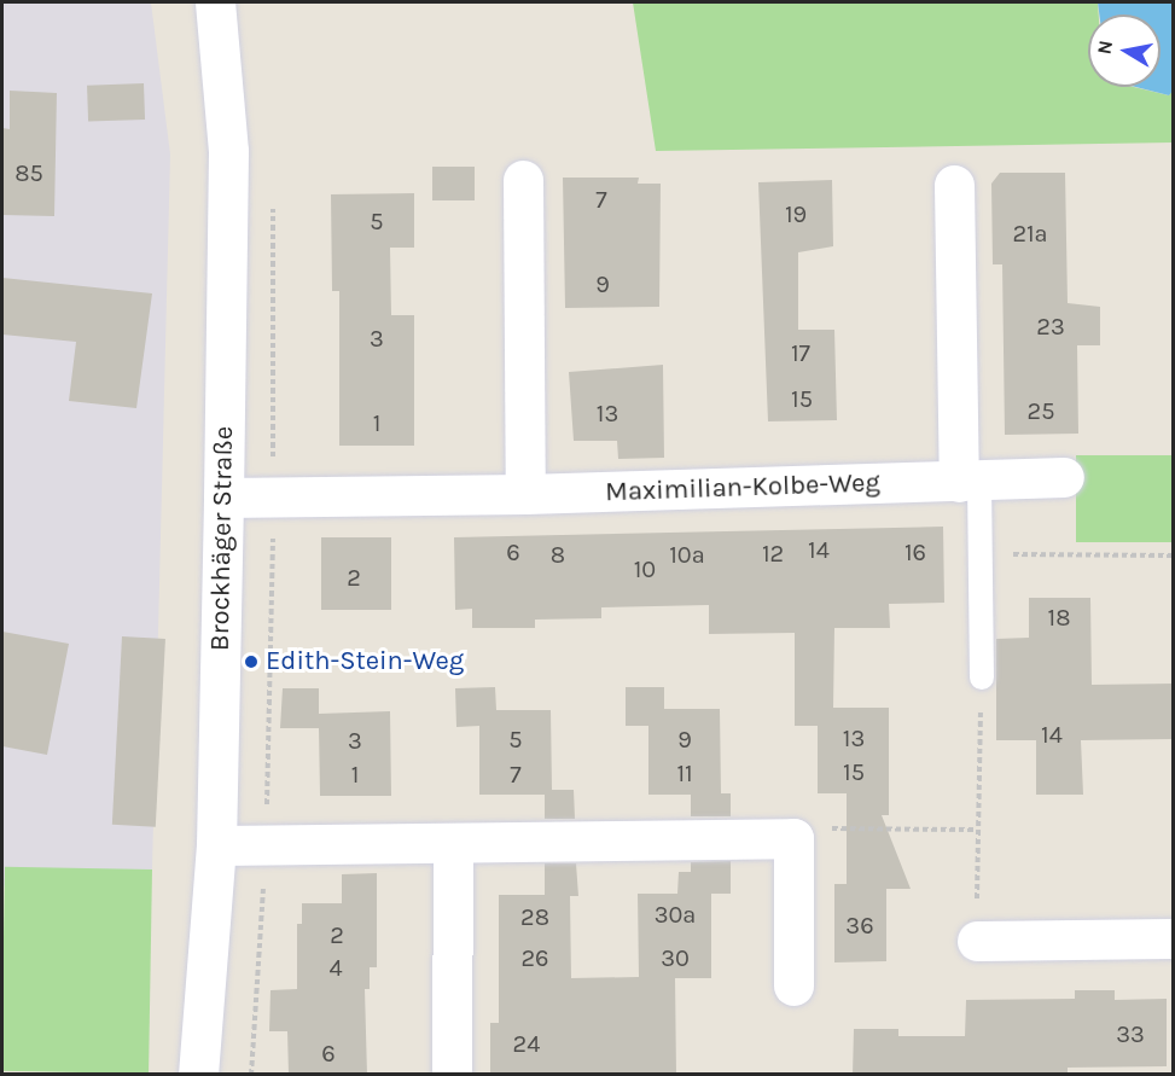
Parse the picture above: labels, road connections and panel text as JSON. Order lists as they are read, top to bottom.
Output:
{
  "streets": {
    "street": ["Maximilian-Kolbe-Weg", "Brockhäger Straße"]
  },
  "crossings": [
    ["Maximilian-Kolbe-Weg", "Brockhäger Straße"]
  ],
  "places": ["Edith-Stein-Weg"],
  "house_numbers": [
    "85",
    "7",
    "19",
    "5",
    "21a",
    "9",
    "23",
    "3",
    "17",
    "15",
    "25",
    "13",
    "1",
    "14",
    "6",
    "16",
    "12",
    "8",
    "10a",
    "10",
    "2",
    "18",
    "14",
    "13",
    "5",
    "9",
    "3",
    "15",
    "11",
    "1",
    "7",
    "30a",
    "28",
    "36",
    "2",
    "26",
    "30",
    "4",
    "33",
    "24",
    "6"
  ],
  "north": "left"
}
